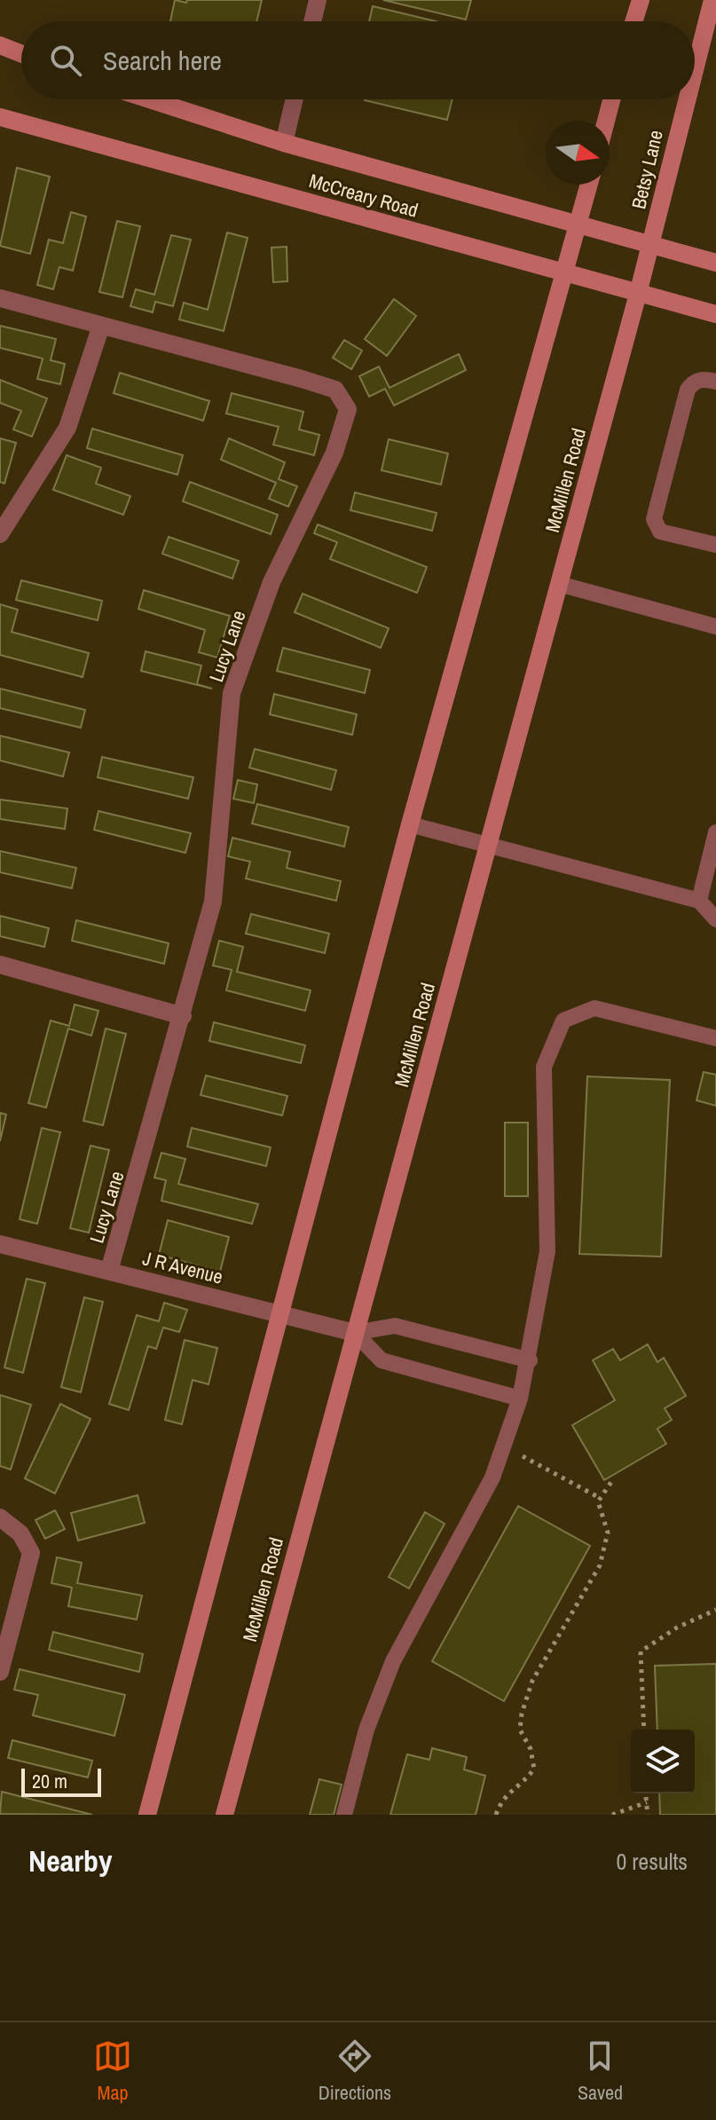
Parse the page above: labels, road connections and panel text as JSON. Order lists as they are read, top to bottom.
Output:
{
  "streets": {
    "main road": ["Betsy Lane", "McCreary Road", "McMillen Road"],
    "street": ["Lucy Lane", "J R Avenue"]
  },
  "crossings": [
    ["Betsy Lane", "McCreary Road"],
    ["Betsy Lane", "McMillen Road"],
    ["McCreary Road", "McMillen Road"],
    ["McMillen Road", "J R Avenue"],
    ["Lucy Lane", "J R Avenue"]
  ],
  "scale_bar": "20 m",
  "north": "right",
  "page": {
    "search": "Search here",
    "scale": "20 m",
    "heading": ["Nearby", "0 results"],
    "nav": ["Map", "Directions", "Saved"]
  }
}
